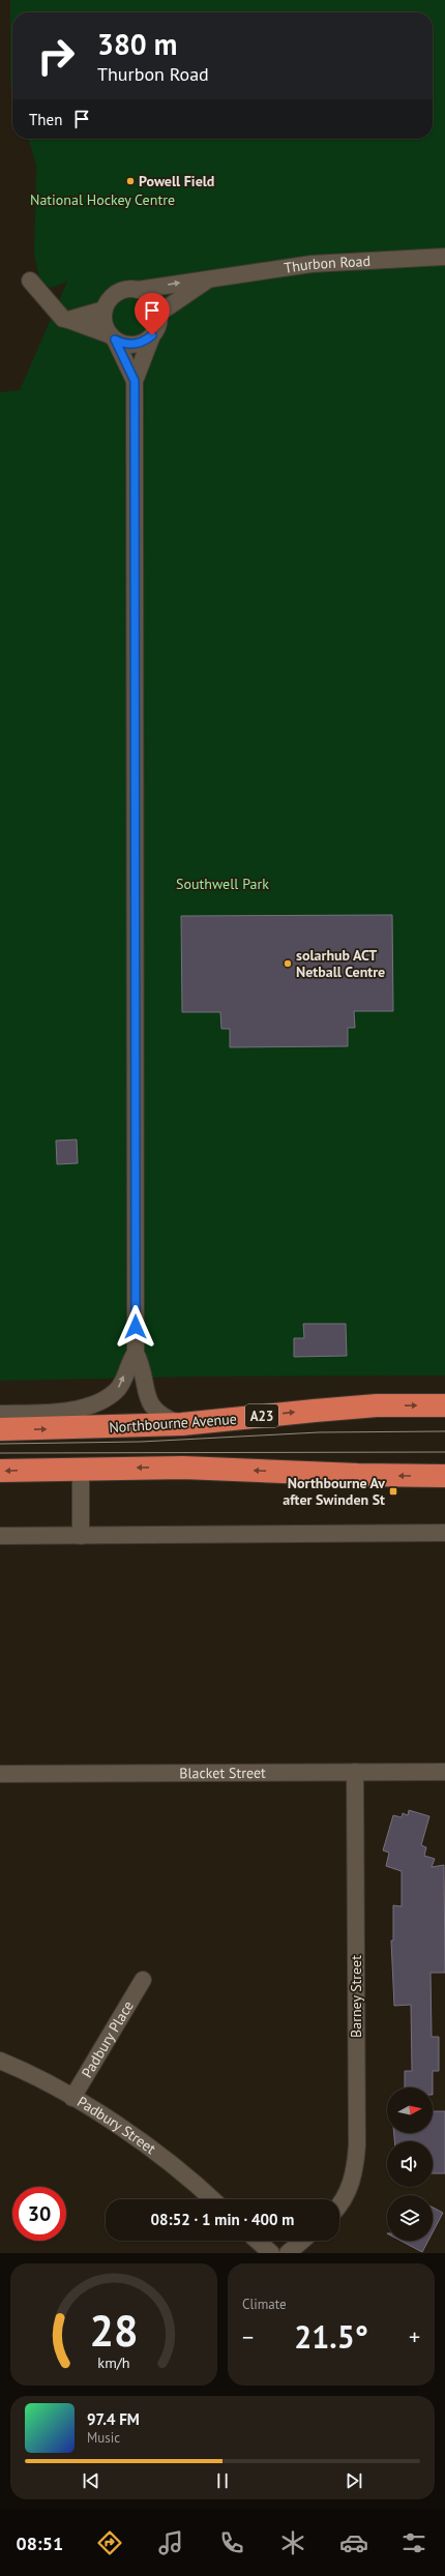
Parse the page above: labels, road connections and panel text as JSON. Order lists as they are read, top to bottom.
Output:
{
  "streets": {
    "highway": ["A23", "Northbourne Avenue"],
    "street": [
      "Thurbon Road",
      "Blacket Street",
      "Barney Street",
      "Padbury Place",
      "Padbury Street"
    ]
  },
  "crossings": [
    ["Blacket Street", "Barney Street"],
    ["Padbury Place", "Padbury Street"]
  ],
  "parks": ["National Hockey Centre", "Southwell Park"],
  "places": {
    "other": ["Powell Field", "solarhub ACT Netball Centre"],
    "transit": ["Northbourne Av after Swinden St"]
  },
  "north": "right",
  "page": {
    "turn": ["380 m", "Thurbon Road"],
    "then": "Then",
    "limit": "30",
    "trip": "08:52 · 1 min · 400 m",
    "tile": "Climate",
    "heat": ["−", "21.5°", "+"],
    "song": ["97.4 FM", "Music"],
    "tabs": "08:51",
    "gauge": ["28", "km/h"]
  }
}
